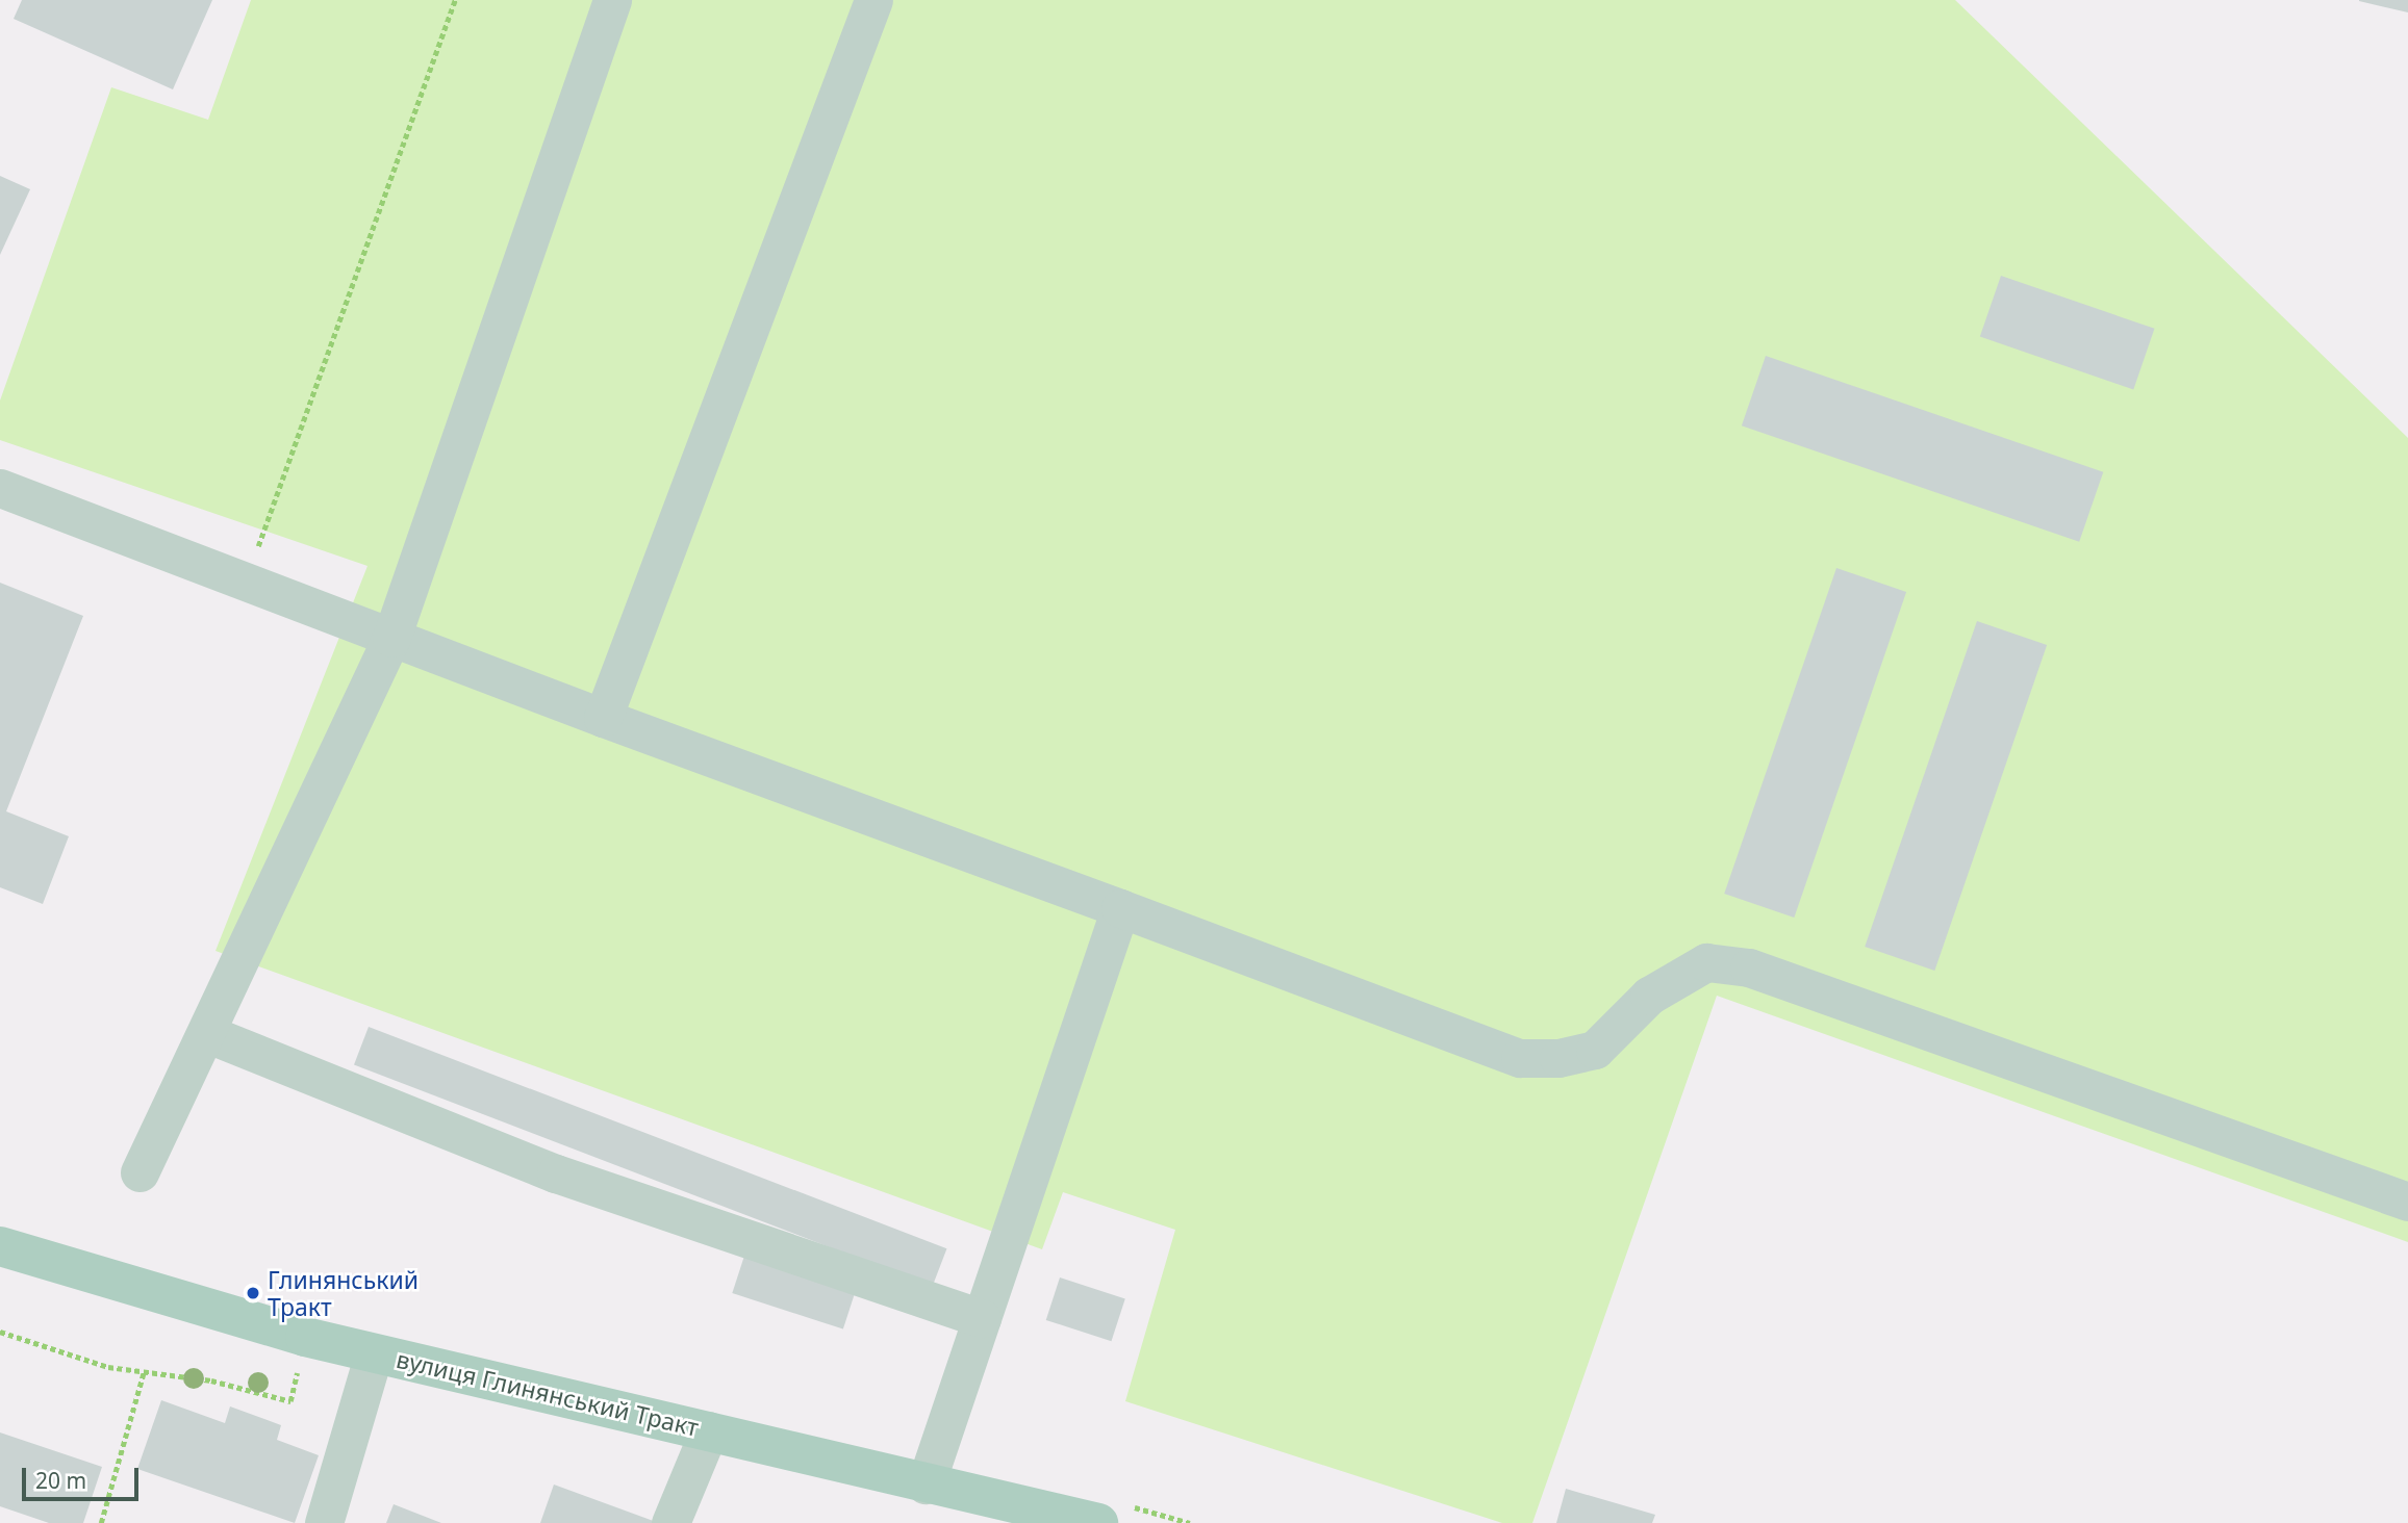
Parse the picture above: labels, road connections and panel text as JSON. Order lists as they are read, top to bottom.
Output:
{
  "streets": {
    "main road": ["вулиця Глинянський Тракт"]
  },
  "places": ["Глинянський Тракт"],
  "scale_bar": "20 m"
}
